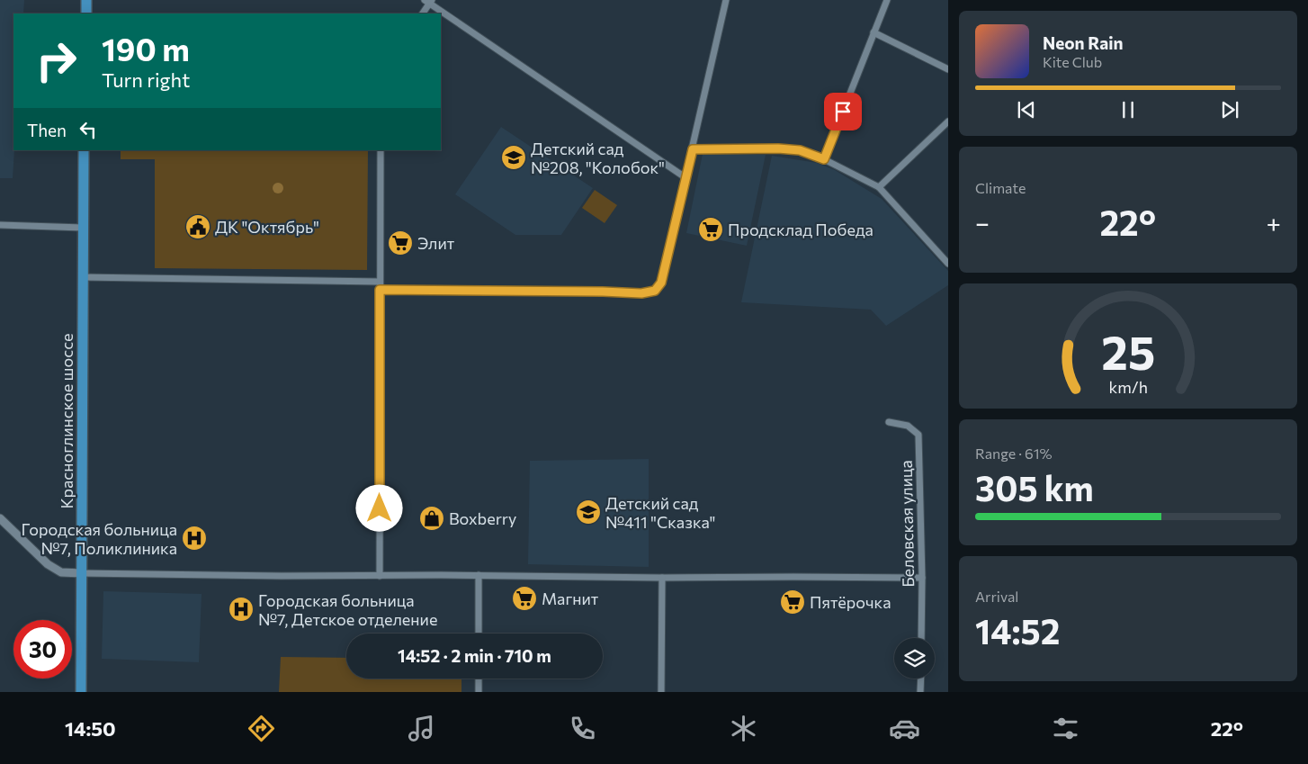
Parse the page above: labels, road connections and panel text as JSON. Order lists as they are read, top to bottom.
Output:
{
  "streets": {
    "main road": ["Красноглинское шоссе"],
    "street": ["Беловская улица"]
  },
  "places": {
    "school or university": ["Детский сад №208, \"Колобок\"", "Детский сад №411 \"Сказка\""],
    "public building": ["ДК \"Октябрь\""],
    "supermarket": [
      "Продсклад Победа",
      "Элит",
      "Магнит",
      "Пятёрочка"
    ],
    "shop": ["Boxberry"],
    "hospital": ["Городская больница №7, Поликлиника", "Городская больница №7, Детское отделение"]
  },
  "page": {
    "turn": ["190 m", "Turn right"],
    "song": ["Neon Rain", "Kite Club"],
    "then": "Then",
    "tile": [
      "Climate",
      ["Range · 61%", "305 km"],
      ["Arrival", "14:52"]
    ],
    "heat": ["−", "22°", "+"],
    "limit": "30",
    "trip": "14:52 · 2 min · 710 m",
    "tabs": ["14:50", "22°"],
    "gauge": ["25", "km/h"]
  }
}
